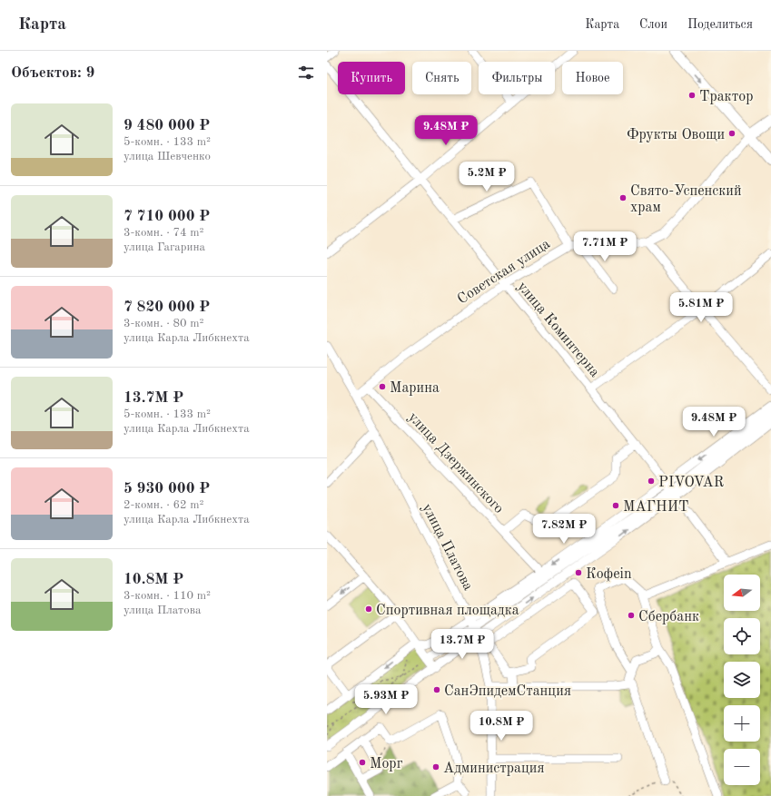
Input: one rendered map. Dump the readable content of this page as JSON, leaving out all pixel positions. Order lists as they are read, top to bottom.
{
  "streets": {
    "main road": ["Советская улица"],
    "street": ["улица Коминтерна", "улица Дзержинского", "улица Платова"]
  },
  "crossings": [
    ["Советская улица", "улица Коминтерна"],
    ["Советская улица", "улица Дзержинского"],
    ["Советская улица", "улица Платова"]
  ],
  "places": [
    "Трактор",
    "Фрукты Овощи",
    "Свято-Успенский храм",
    "Марина",
    "PIVOVAR",
    "МАГНИТ",
    "Кофеin",
    "Спортивная площадка",
    "Сбербанк",
    "СанЭпидемСтанция",
    "Морг",
    "Администрация"
  ],
  "north": "left",
  "page": {
    "header": "Карта",
    "nav": ["Карта", "Слои", "Поделиться"],
    "heading": "Объектов: 9",
    "chip": [
      "Купить",
      "Снять",
      "Фильтры",
      "Новое"
    ],
    "list": [
      {
        "name": "9 480 000 ₽",
        "note": "5-комн. · 133 m² · улица Шевченко"
      },
      {
        "name": "7 710 000 ₽",
        "note": "3-комн. · 74 m² · улица Гагарина"
      },
      {
        "name": "7 820 000 ₽",
        "note": "3-комн. · 80 m² · улица Карла Либкнехта"
      },
      {
        "name": "13.7M ₽",
        "note": "5-комн. · 133 m² · улица Карла Либкнехта"
      },
      {
        "name": "5 930 000 ₽",
        "note": "2-комн. · 62 m² · улица Карла Либкнехта"
      },
      {
        "name": "10.8M ₽",
        "note": "3-комн. · 110 m² · улица Платова"
      }
    ],
    "price": [
      "9.48M ₽",
      "5.2M ₽",
      "7.71M ₽",
      "5.81M ₽",
      "9.48M ₽",
      "7.82M ₽",
      "13.7M ₽",
      "5.93M ₽",
      "10.8M ₽"
    ],
    "map_buttons": ["+", "−"]
  }
}
